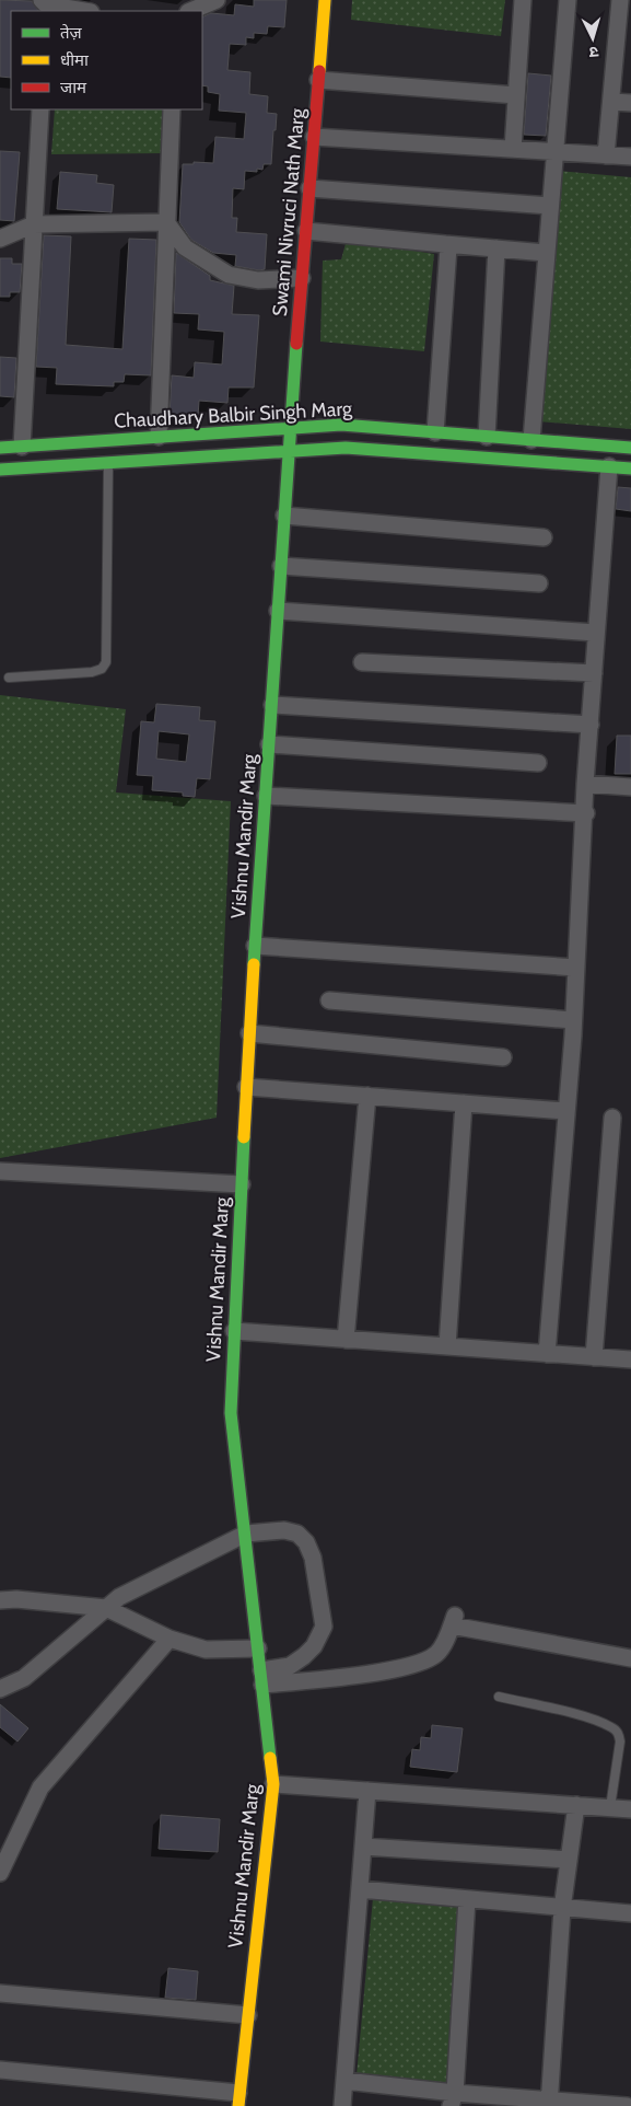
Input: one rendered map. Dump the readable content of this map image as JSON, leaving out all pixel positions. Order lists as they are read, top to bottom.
{
  "streets": {
    "street": ["Swami Nivruci Nath Marg", "Chaudhary Balbir Singh Marg", "Vishnu Mandir Marg"]
  },
  "crossings": [
    ["Swami Nivruci Nath Marg", "Chaudhary Balbir Singh Marg"],
    ["Swami Nivruci Nath Marg", "Vishnu Mandir Marg"],
    ["Chaudhary Balbir Singh Marg", "Vishnu Mandir Marg"]
  ],
  "legend": ["तेज़", "धीमा", "जाम"],
  "north": "bottom"
}
